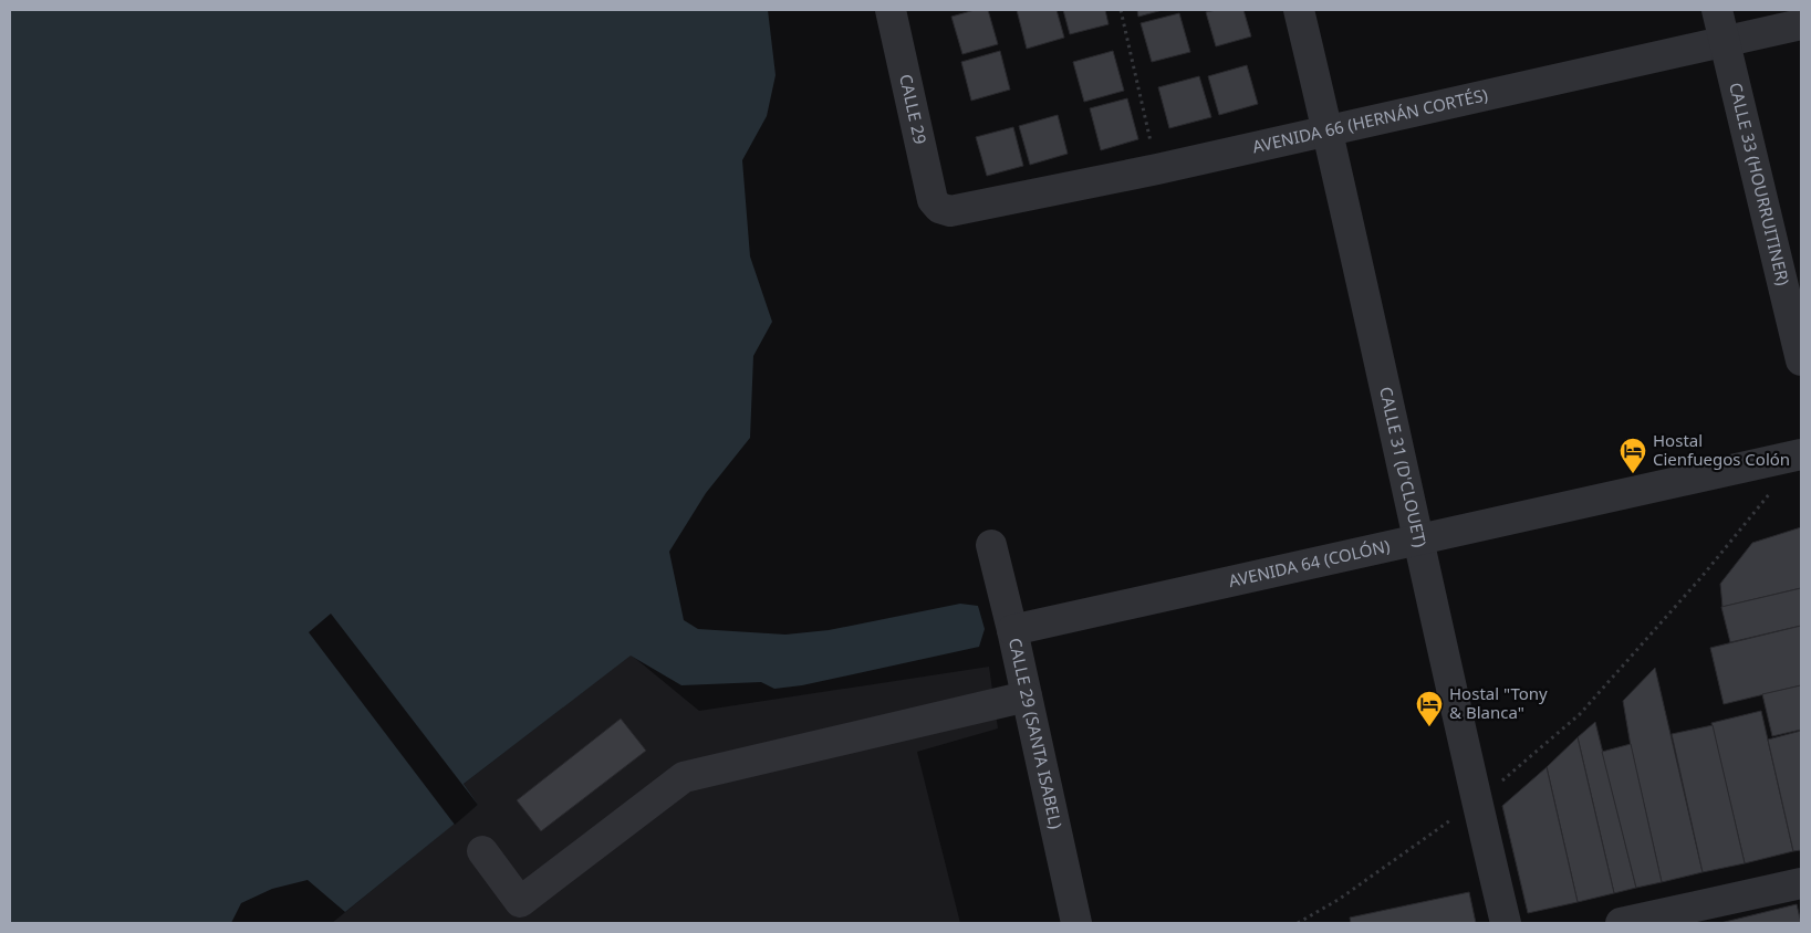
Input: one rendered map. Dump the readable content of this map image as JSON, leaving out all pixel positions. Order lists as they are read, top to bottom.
{
  "streets": {
    "street": [
      "CALLE 29",
      "AVENIDA 66 (HERNÁN CORTÉS)",
      "CALLE 33 (HOURRUITINER)",
      "CALLE 31 (D'CLOUET)",
      "AVENIDA 64 (COLÓN)",
      "CALLE 29 (SANTA ISABEL)"
    ]
  },
  "crossings": [
    ["CALLE 29", "AVENIDA 66 (HERNÁN CORTÉS)"],
    ["AVENIDA 66 (HERNÁN CORTÉS)", "CALLE 33 (HOURRUITINER)"],
    ["AVENIDA 66 (HERNÁN CORTÉS)", "CALLE 31 (D'CLOUET)"],
    ["CALLE 31 (D'CLOUET)", "AVENIDA 64 (COLÓN)"],
    ["AVENIDA 64 (COLÓN)", "CALLE 29 (SANTA ISABEL)"]
  ],
  "places": {
    "hotel": ["Hostal Cienfuegos Colón", "Hostal \"Tony & Blanca\""]
  }
}
